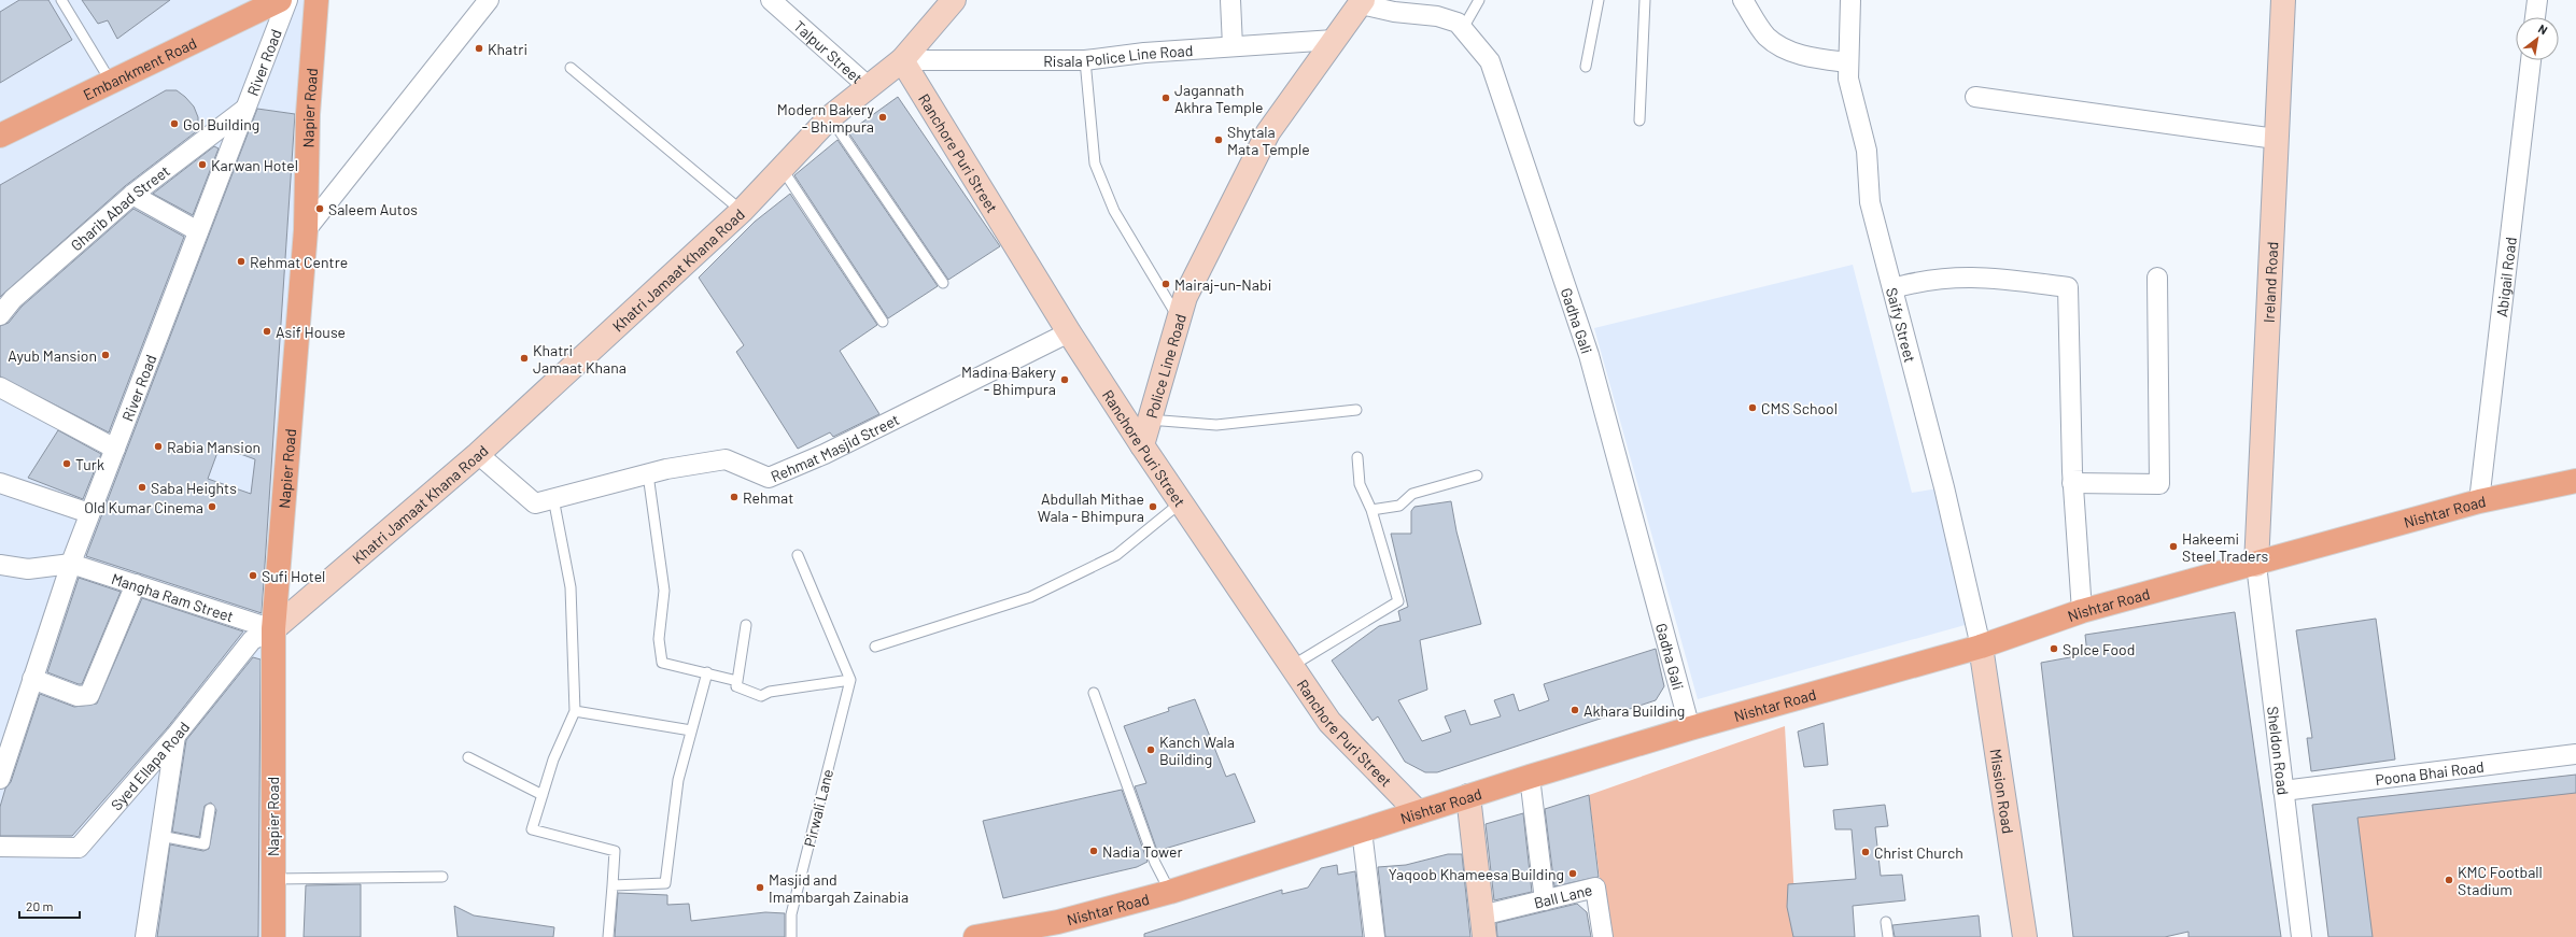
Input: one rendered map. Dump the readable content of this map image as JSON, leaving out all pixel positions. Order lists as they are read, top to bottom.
{
  "streets": {
    "main road": ["Embankment Road", "Napier Road", "Nishtar Road"],
    "street": [
      "Talpur Street",
      "Risala Police Line Road",
      "River Road",
      "Ranchore Puri Street",
      "Gharib Abad Street",
      "Khatri Jamaat Khana Road",
      "Abigail Road",
      "Ireland Road",
      "Gadha Gali",
      "Saify Street",
      "Police Line Road",
      "Rehmat Masjid Street",
      "Mangha Ram Street",
      "Sheldon Road",
      "Syed Ellapa Road",
      "Poona Bhai Road",
      "Mission Road",
      "Ball Lane"
    ],
    "lane": ["Pirwali Lane"]
  },
  "crossings": [
    ["Talpur Street", "Khatri Jamaat Khana Road"],
    ["Risala Police Line Road", "Ranchore Puri Street"],
    ["Risala Police Line Road", "Khatri Jamaat Khana Road"],
    ["Risala Police Line Road", "Police Line Road"],
    ["River Road", "Gharib Abad Street"],
    ["River Road", "Mangha Ram Street"],
    ["Napier Road", "Khatri Jamaat Khana Road"],
    ["Napier Road", "Mangha Ram Street"],
    ["Napier Road", "Syed Ellapa Road"],
    ["Ranchore Puri Street", "Khatri Jamaat Khana Road"],
    ["Ranchore Puri Street", "Police Line Road"],
    ["Ranchore Puri Street", "Rehmat Masjid Street"],
    ["Ranchore Puri Street", "Nishtar Road"],
    ["Khatri Jamaat Khana Road", "Rehmat Masjid Street"],
    ["Khatri Jamaat Khana Road", "Mangha Ram Street"],
    ["Khatri Jamaat Khana Road", "Syed Ellapa Road"],
    ["Abigail Road", "Nishtar Road"],
    ["Ireland Road", "Nishtar Road"],
    ["Ireland Road", "Sheldon Road"],
    ["Gadha Gali", "Police Line Road"],
    ["Gadha Gali", "Nishtar Road"],
    ["Saify Street", "Nishtar Road"],
    ["Saify Street", "Mission Road"],
    ["Nishtar Road", "Sheldon Road"],
    ["Nishtar Road", "Mission Road"],
    ["Mangha Ram Street", "Syed Ellapa Road"],
    ["Sheldon Road", "Poona Bhai Road"]
  ],
  "places": [
    "Khatri",
    "Jagannath Akhra Temple",
    "Modern Bakery - Bhimpura",
    "Gol Building",
    "Shytala Mata Temple",
    "Karwan Hotel",
    "Saleem Autos",
    "Rehmat Centre",
    "Mairaj-un-Nabi",
    "Asif House",
    "Ayub Mansion",
    "Khatri Jamaat Khana",
    "Madina Bakery - Bhimpura",
    "CMS School",
    "Rabia Mansion",
    "Turk",
    "Saba Heights",
    "Rehmat",
    "Old Kumar Cinema",
    "Abdullah Mithae Wala - Bhimpura",
    "Hakeemi Steel Traders",
    "Sufi Hotel",
    "SpIce Food",
    "Akhara Building",
    "Kanch Wala Building",
    "Nadia Tower",
    "Christ Church",
    "Yaqoob Khameesa Building",
    "KMC Football Stadium",
    "Masjid and Imambargah Zainabia"
  ],
  "scale_bar": "20 m",
  "north": "top right"
}
